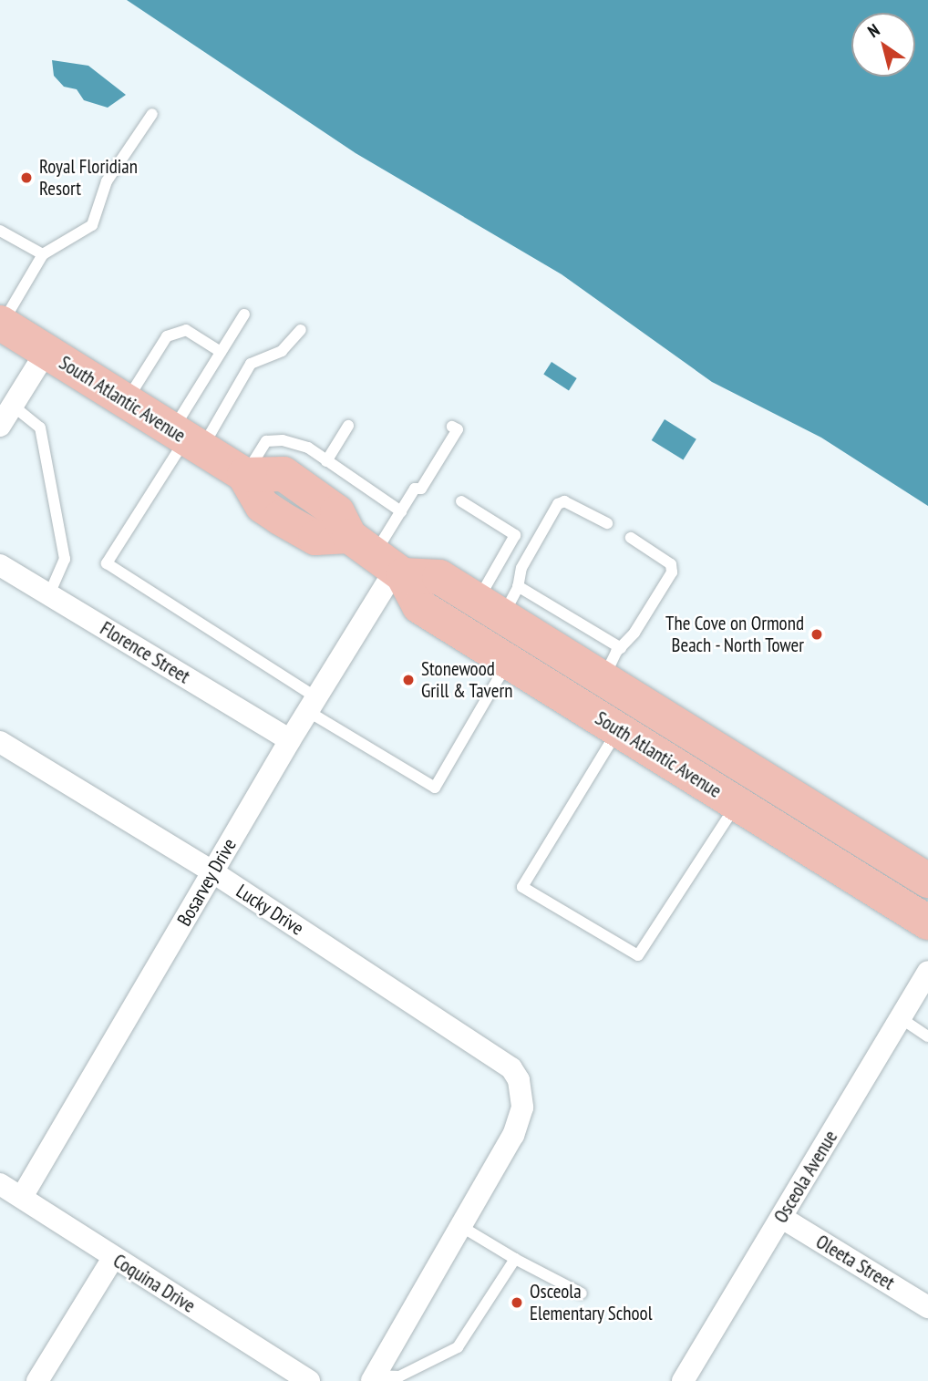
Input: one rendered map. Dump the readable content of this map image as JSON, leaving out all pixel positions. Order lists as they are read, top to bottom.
{
  "streets": {
    "main road": ["South Atlantic Avenue"],
    "street": [
      "Florence Street",
      "Bosarvey Drive",
      "Lucky Drive",
      "Osceola Avenue",
      "Oleeta Street",
      "Coquina Drive"
    ]
  },
  "crossings": [
    ["South Atlantic Avenue", "Bosarvey Drive"],
    ["Florence Street", "Bosarvey Drive"],
    ["Bosarvey Drive", "Lucky Drive"],
    ["Bosarvey Drive", "Coquina Drive"],
    ["Osceola Avenue", "Oleeta Street"]
  ],
  "places": [
    "Royal Floridian Resort",
    "The Cove on Ormond Beach - North Tower",
    "Stonewood Grill & Tavern",
    "Osceola Elementary School"
  ],
  "north": "top left"
}
